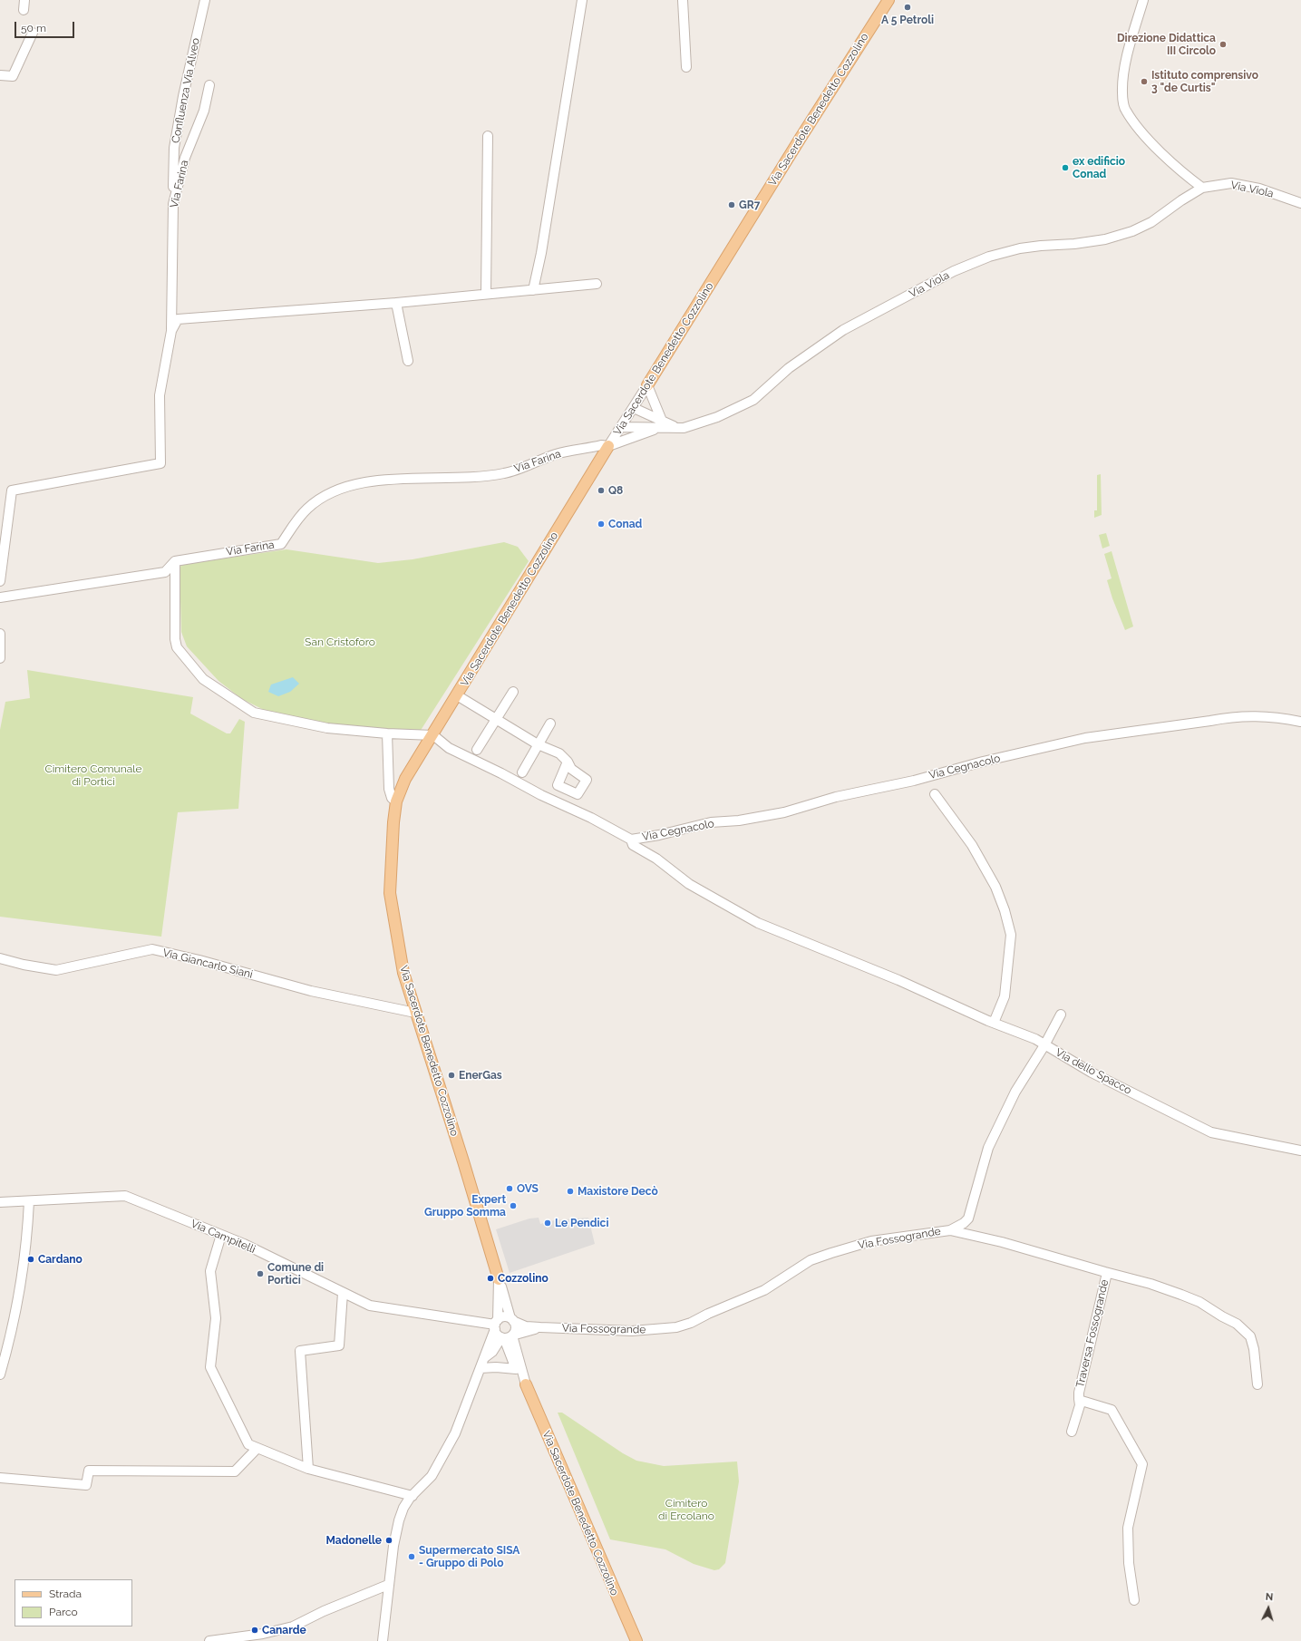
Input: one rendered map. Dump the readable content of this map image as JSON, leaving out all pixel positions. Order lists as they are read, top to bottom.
{
  "streets": {
    "main road": ["Via Sacerdote Benedetto Cozzolino"],
    "street": [
      "Confluenza Via Alveo",
      "Via Farina",
      "Via Viola",
      "Via Cegnacolo",
      "Via Giancarlo Siani",
      "Via dello Spacco",
      "Via Campitelli",
      "Via Fossogrande",
      "Traversa Fossogrande"
    ]
  },
  "crossings": [
    ["Confluenza Via Alveo", "Via Farina"],
    ["Via Sacerdote Benedetto Cozzolino", "Via Farina"],
    ["Via Sacerdote Benedetto Cozzolino", "Via Viola"],
    ["Via Sacerdote Benedetto Cozzolino", "Via Cegnacolo"],
    ["Via Sacerdote Benedetto Cozzolino", "Via Giancarlo Siani"],
    ["Via Sacerdote Benedetto Cozzolino", "Via Campitelli"],
    ["Via Cegnacolo", "Via dello Spacco"],
    ["Via dello Spacco", "Via Fossogrande"],
    ["Via Fossogrande", "Traversa Fossogrande"]
  ],
  "parks": ["San Cristoforo", "Cimitero Comunale di Portici", "Cimitero di Ercolano"],
  "places": [
    "A 5 Petroli",
    "Direzione Didattica III Circolo",
    "Istituto comprensivo 3 \"de Curtis\"",
    "ex edificio Conad",
    "GR7",
    "Q8",
    "Conad",
    "EnerGas",
    "OVS",
    "Maxistore Decò",
    "Expert Gruppo Somma",
    "Le Pendici",
    "Cardano",
    "Comune di Portici",
    "Cozzolino",
    "Madonelle",
    "Supermercato SISA - Gruppo di Polo",
    "Canarde"
  ],
  "legend": ["Strada", "Parco"],
  "scale_bar": "50 m",
  "north": "top"
}
